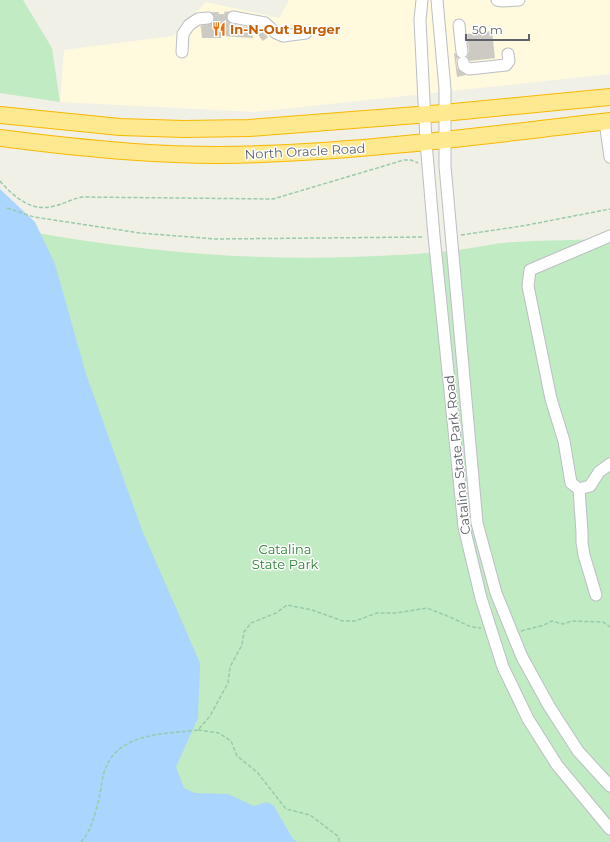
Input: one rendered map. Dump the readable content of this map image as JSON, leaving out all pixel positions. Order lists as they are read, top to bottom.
{
  "streets": {
    "highway": ["North Oracle Road"],
    "street": ["Catalina State Park Road"]
  },
  "crossings": [
    ["North Oracle Road", "Catalina State Park Road"]
  ],
  "parks": ["Catalina State Park"],
  "places": {
    "restaurant": ["In-N-Out Burger"]
  },
  "scale_bar": "50 m"
}
